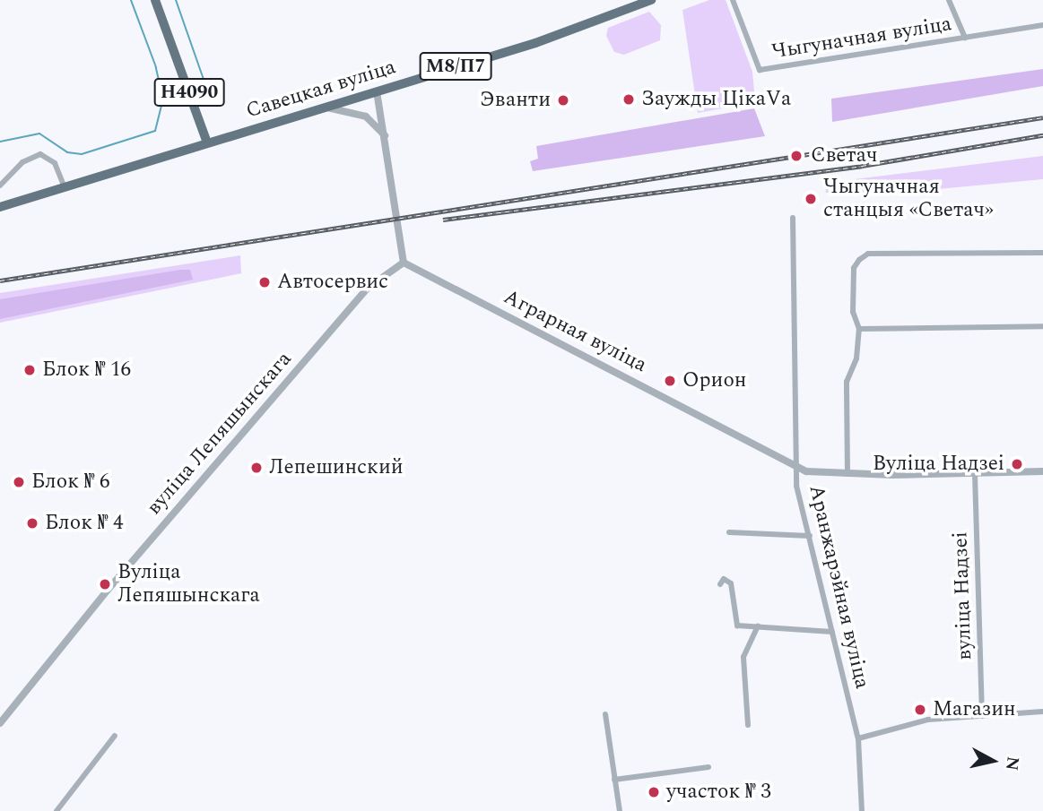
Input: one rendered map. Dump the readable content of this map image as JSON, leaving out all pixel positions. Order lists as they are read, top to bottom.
{
  "streets": {
    "main road": ["М8/П7", "Савецкая вуліца", "Н4090"],
    "street": [
      "Чыгуначная вуліца",
      "Аграрная вуліца",
      "вуліца Лепяшынскага",
      "Аранжарэйная вуліца",
      "вуліца Надзеі"
    ]
  },
  "crossings": [
    ["Савецкая вуліца", "Н4090"],
    ["Аграрная вуліца", "вуліца Лепяшынскага"],
    ["Аграрная вуліца", "Аранжарэйная вуліца"],
    ["Аграрная вуліца", "вуліца Надзеі"]
  ],
  "places": [
    "Заужды ЦікаVа",
    "Эванти",
    "Светач",
    "Чыгуначная станцыя «Светач»",
    "Автосервис",
    "Блок № 16",
    "Орион",
    "Вуліца Надзеі",
    "Лепешинский",
    "Блок № 6",
    "Блок № 4",
    "Вуліца Лепяшынскага",
    "Магазин",
    "участок № 3"
  ],
  "north": "right"
}
